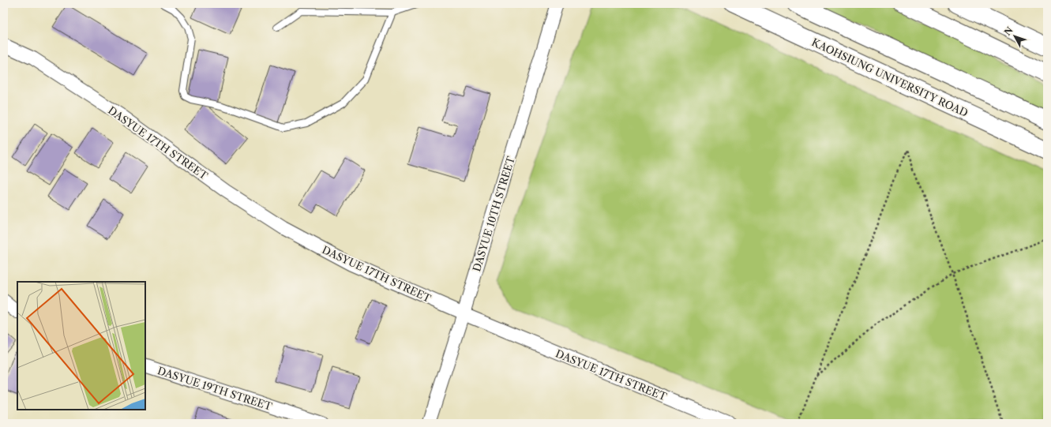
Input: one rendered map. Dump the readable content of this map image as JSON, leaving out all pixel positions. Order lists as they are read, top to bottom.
{
  "streets": {
    "street": [
      "KAOHSIUNG UNIVERSITY ROAD",
      "DASYUE 17TH STREET",
      "DASYUE 10TH STREET",
      "DASYUE 19TH STREET"
    ]
  },
  "crossings": [
    ["DASYUE 17TH STREET", "DASYUE 10TH STREET"]
  ],
  "north": "top left"
}
